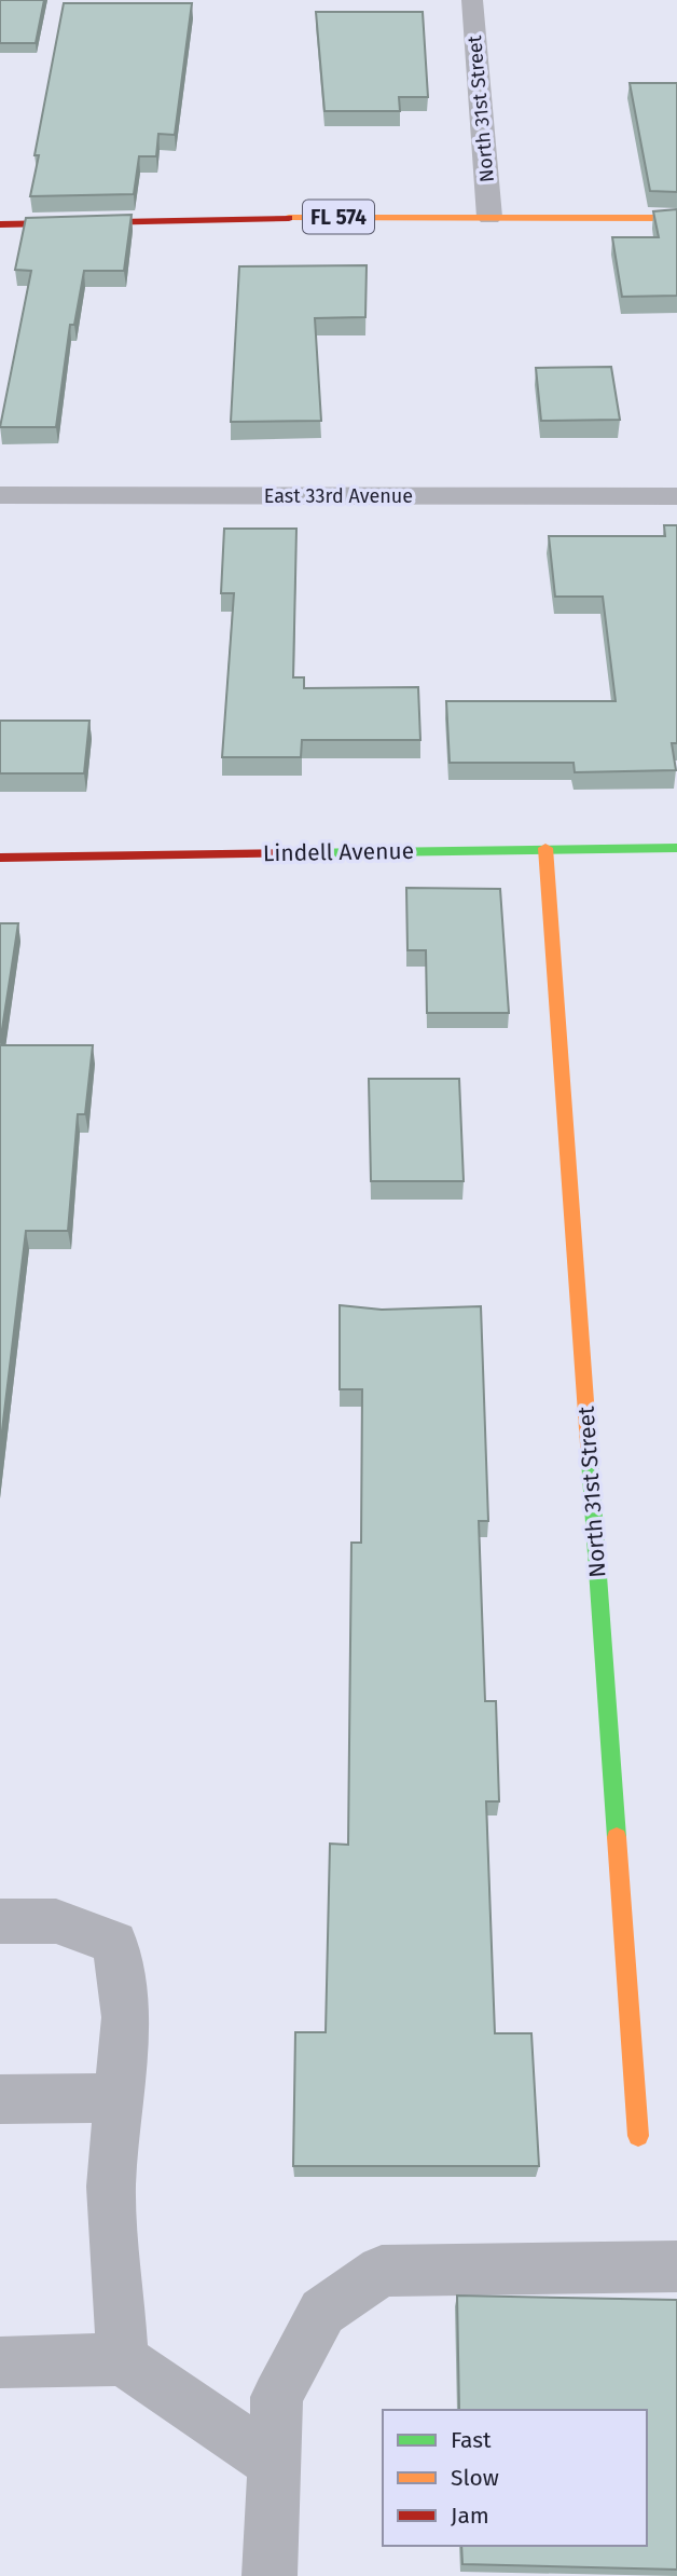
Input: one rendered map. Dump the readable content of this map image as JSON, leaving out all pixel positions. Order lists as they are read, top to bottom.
{
  "streets": {
    "street": [
      "North 31st Street",
      "FL 574",
      "East 33rd Avenue",
      "Lindell Avenue"
    ]
  },
  "crossings": [
    ["North 31st Street", "FL 574"],
    ["North 31st Street", "Lindell Avenue"]
  ],
  "legend": ["Fast", "Slow", "Jam"]
}
